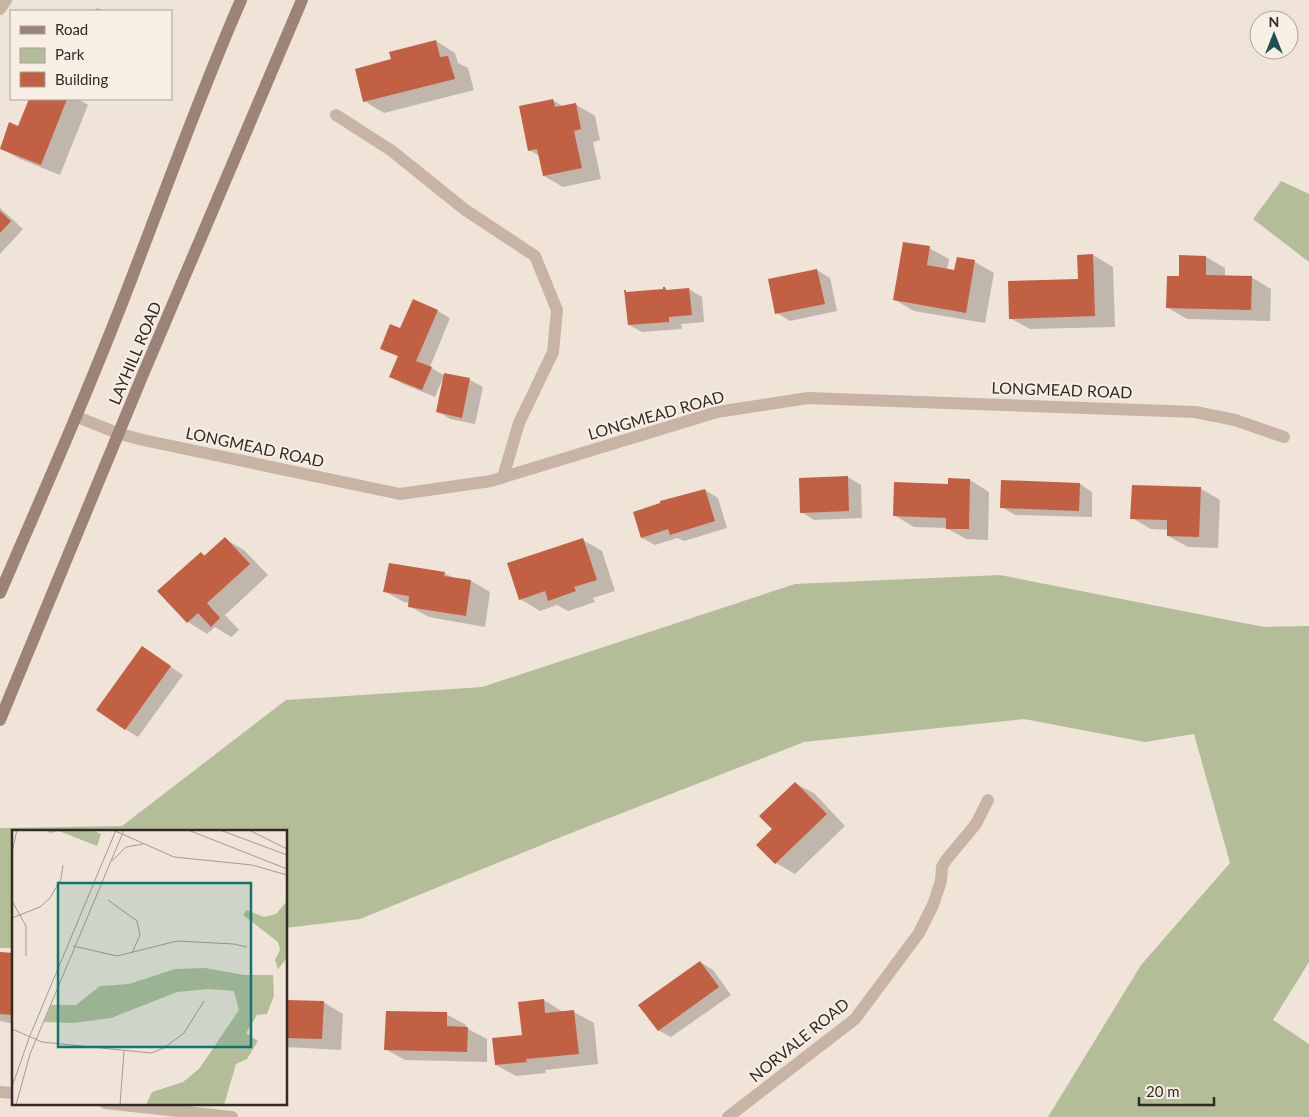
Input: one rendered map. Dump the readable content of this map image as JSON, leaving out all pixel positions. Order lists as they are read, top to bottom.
{
  "streets": {
    "main road": ["LAYHILL ROAD"],
    "street": ["LONGMEAD ROAD", "NORVALE ROAD"]
  },
  "crossings": [
    ["LAYHILL ROAD", "LONGMEAD ROAD"]
  ],
  "legend": ["Road", "Park", "Building"],
  "scale_bar": "20 m",
  "north": "top"
}
